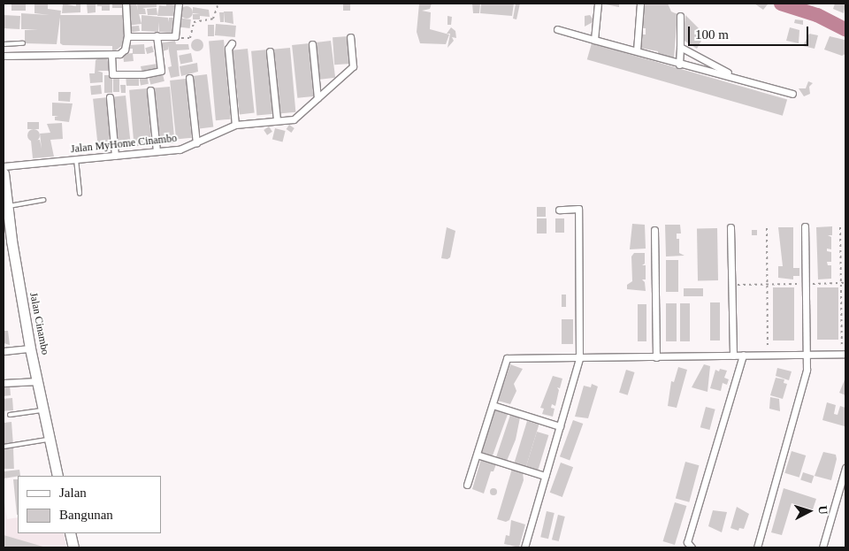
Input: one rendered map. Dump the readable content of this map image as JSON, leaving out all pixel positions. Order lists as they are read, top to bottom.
{
  "streets": {
    "main road": ["Jalan Cinambo"],
    "street": ["Jalan MyHome Cinambo"]
  },
  "legend": ["Jalan", "Bangunan"],
  "scale_bar": "100 m",
  "north": "right"
}
